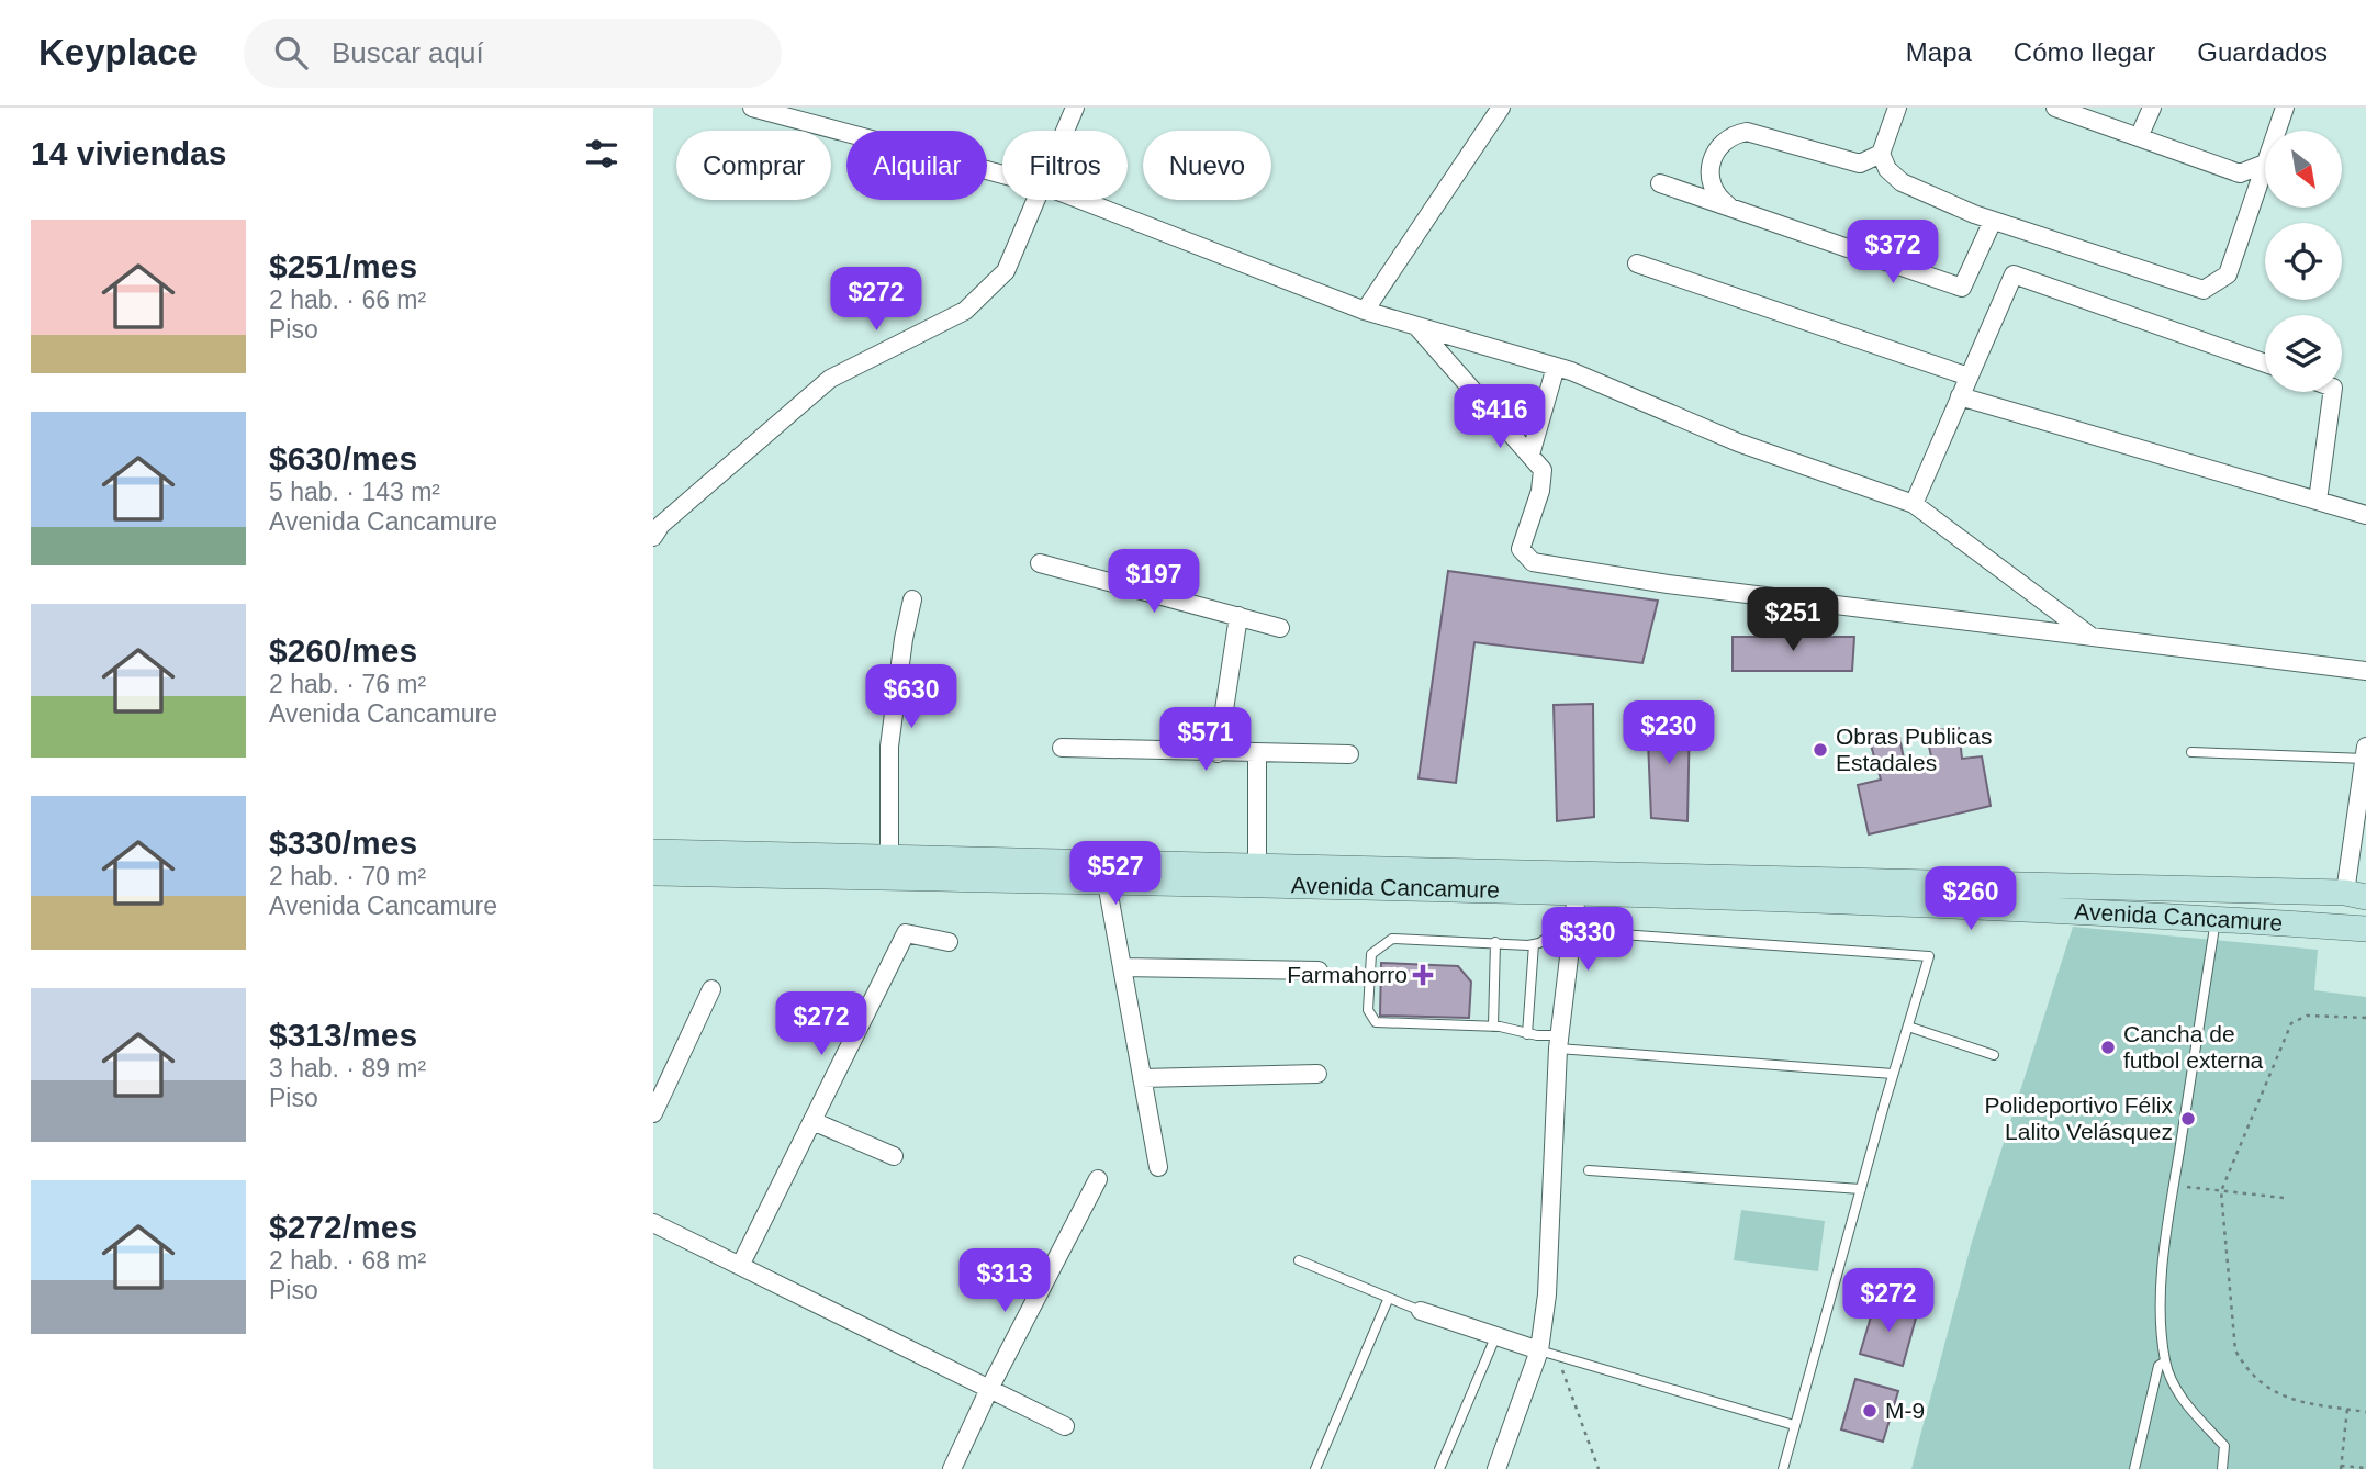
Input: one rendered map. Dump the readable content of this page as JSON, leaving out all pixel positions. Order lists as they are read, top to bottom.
{
  "streets": {
    "main road": ["Avenida Cancamure"]
  },
  "places": {
    "other": [
      "Obras Publicas Estadales",
      "Cancha de futbol externa",
      "Polideportivo Félix Lalito Velásquez",
      "M-9"
    ],
    "health": ["Farmahorro"]
  },
  "north": "bottom right",
  "page": {
    "header": "Keyplace",
    "search": "Buscar aquí",
    "nav": ["Mapa", "Cómo llegar", "Guardados"],
    "heading": "14 viviendas",
    "chip": [
      "Comprar",
      "Alquilar",
      "Filtros",
      "Nuevo"
    ],
    "list": [
      {
        "name": "$251/mes",
        "note": "2 hab. · 66 m² · Piso"
      },
      {
        "name": "$630/mes",
        "note": "5 hab. · 143 m² · Avenida Cancamure"
      },
      {
        "name": "$260/mes",
        "note": "2 hab. · 76 m² · Avenida Cancamure"
      },
      {
        "name": "$330/mes",
        "note": "2 hab. · 70 m² · Avenida Cancamure"
      },
      {
        "name": "$313/mes",
        "note": "3 hab. · 89 m² · Piso"
      },
      {
        "name": "$272/mes",
        "note": "2 hab. · 68 m² · Piso"
      }
    ],
    "price": [
      "$372",
      "$272",
      "$416",
      "$197",
      "$251",
      "$630",
      "$230",
      "$571",
      "$527",
      "$260",
      "$330",
      "$272",
      "$313",
      "$272"
    ]
  }
}
